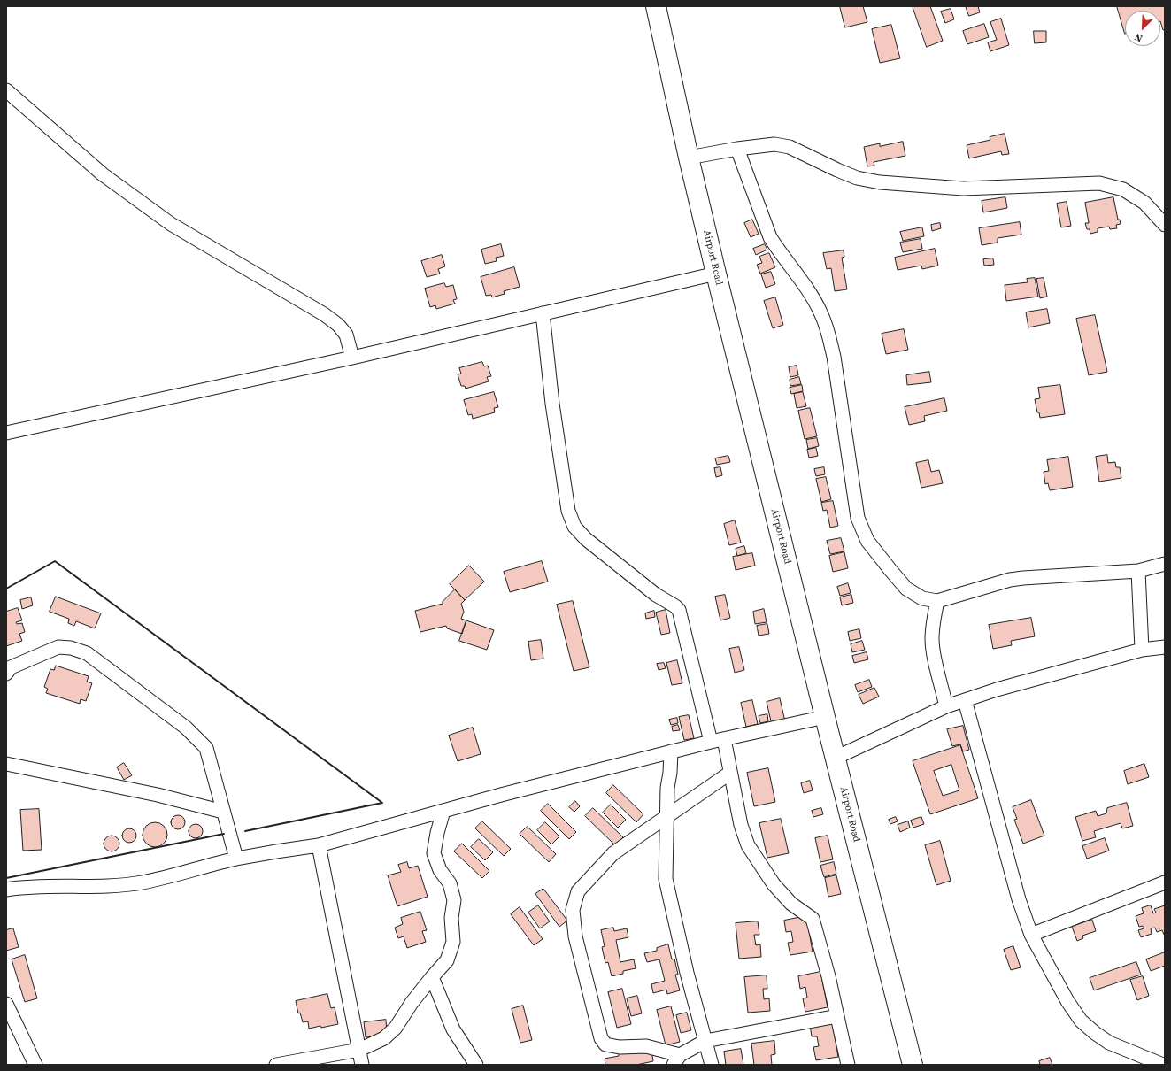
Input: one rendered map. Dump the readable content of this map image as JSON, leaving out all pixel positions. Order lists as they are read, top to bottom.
{
  "streets": {
    "highway": ["Airport Road"]
  },
  "north": "bottom left"
}
